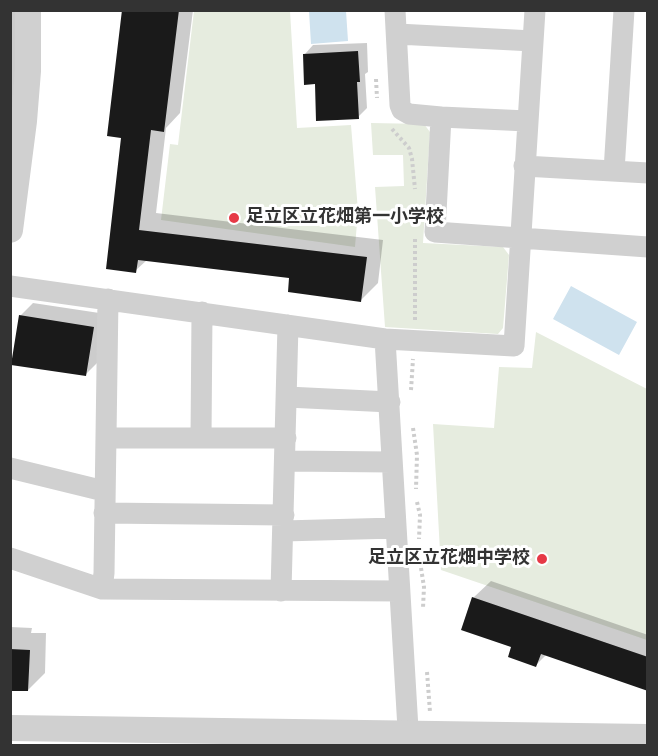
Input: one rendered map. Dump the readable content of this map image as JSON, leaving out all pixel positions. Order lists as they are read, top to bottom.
{
  "places": ["足立区立花畑第一小学校", "足立区立花畑中学校"]
}
